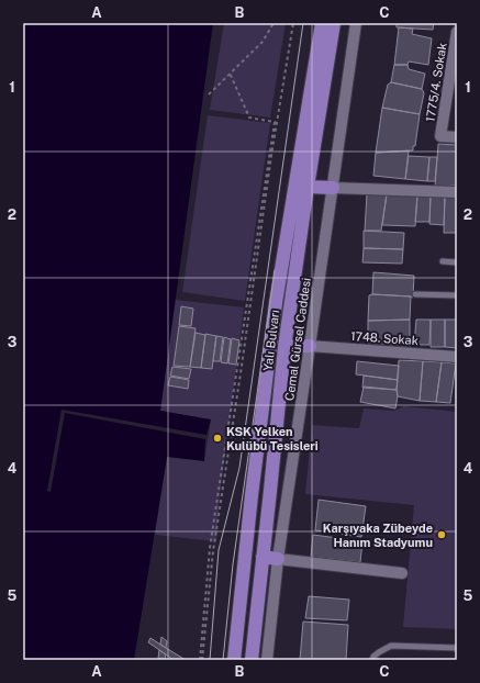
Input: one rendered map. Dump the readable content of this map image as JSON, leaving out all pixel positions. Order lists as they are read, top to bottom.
{
  "streets": {
    "main road": ["Yalı Bulvarı"],
    "street": ["1775/4. Sokak", "1748. Sokak", "Cemal Gürsel Caddesi"]
  },
  "crossings": [
    ["1748. Sokak", "Cemal Gürsel Caddesi"]
  ],
  "places": ["KSK Yelken Kulübü Tesisleri", "Karşıyaka Zübeyde Hanım Stadyumu"],
  "grid": {
    "columns": ["A", "B", "C"],
    "rows": [
      "1",
      "2",
      "3",
      "4",
      "5"
    ]
  }
}
